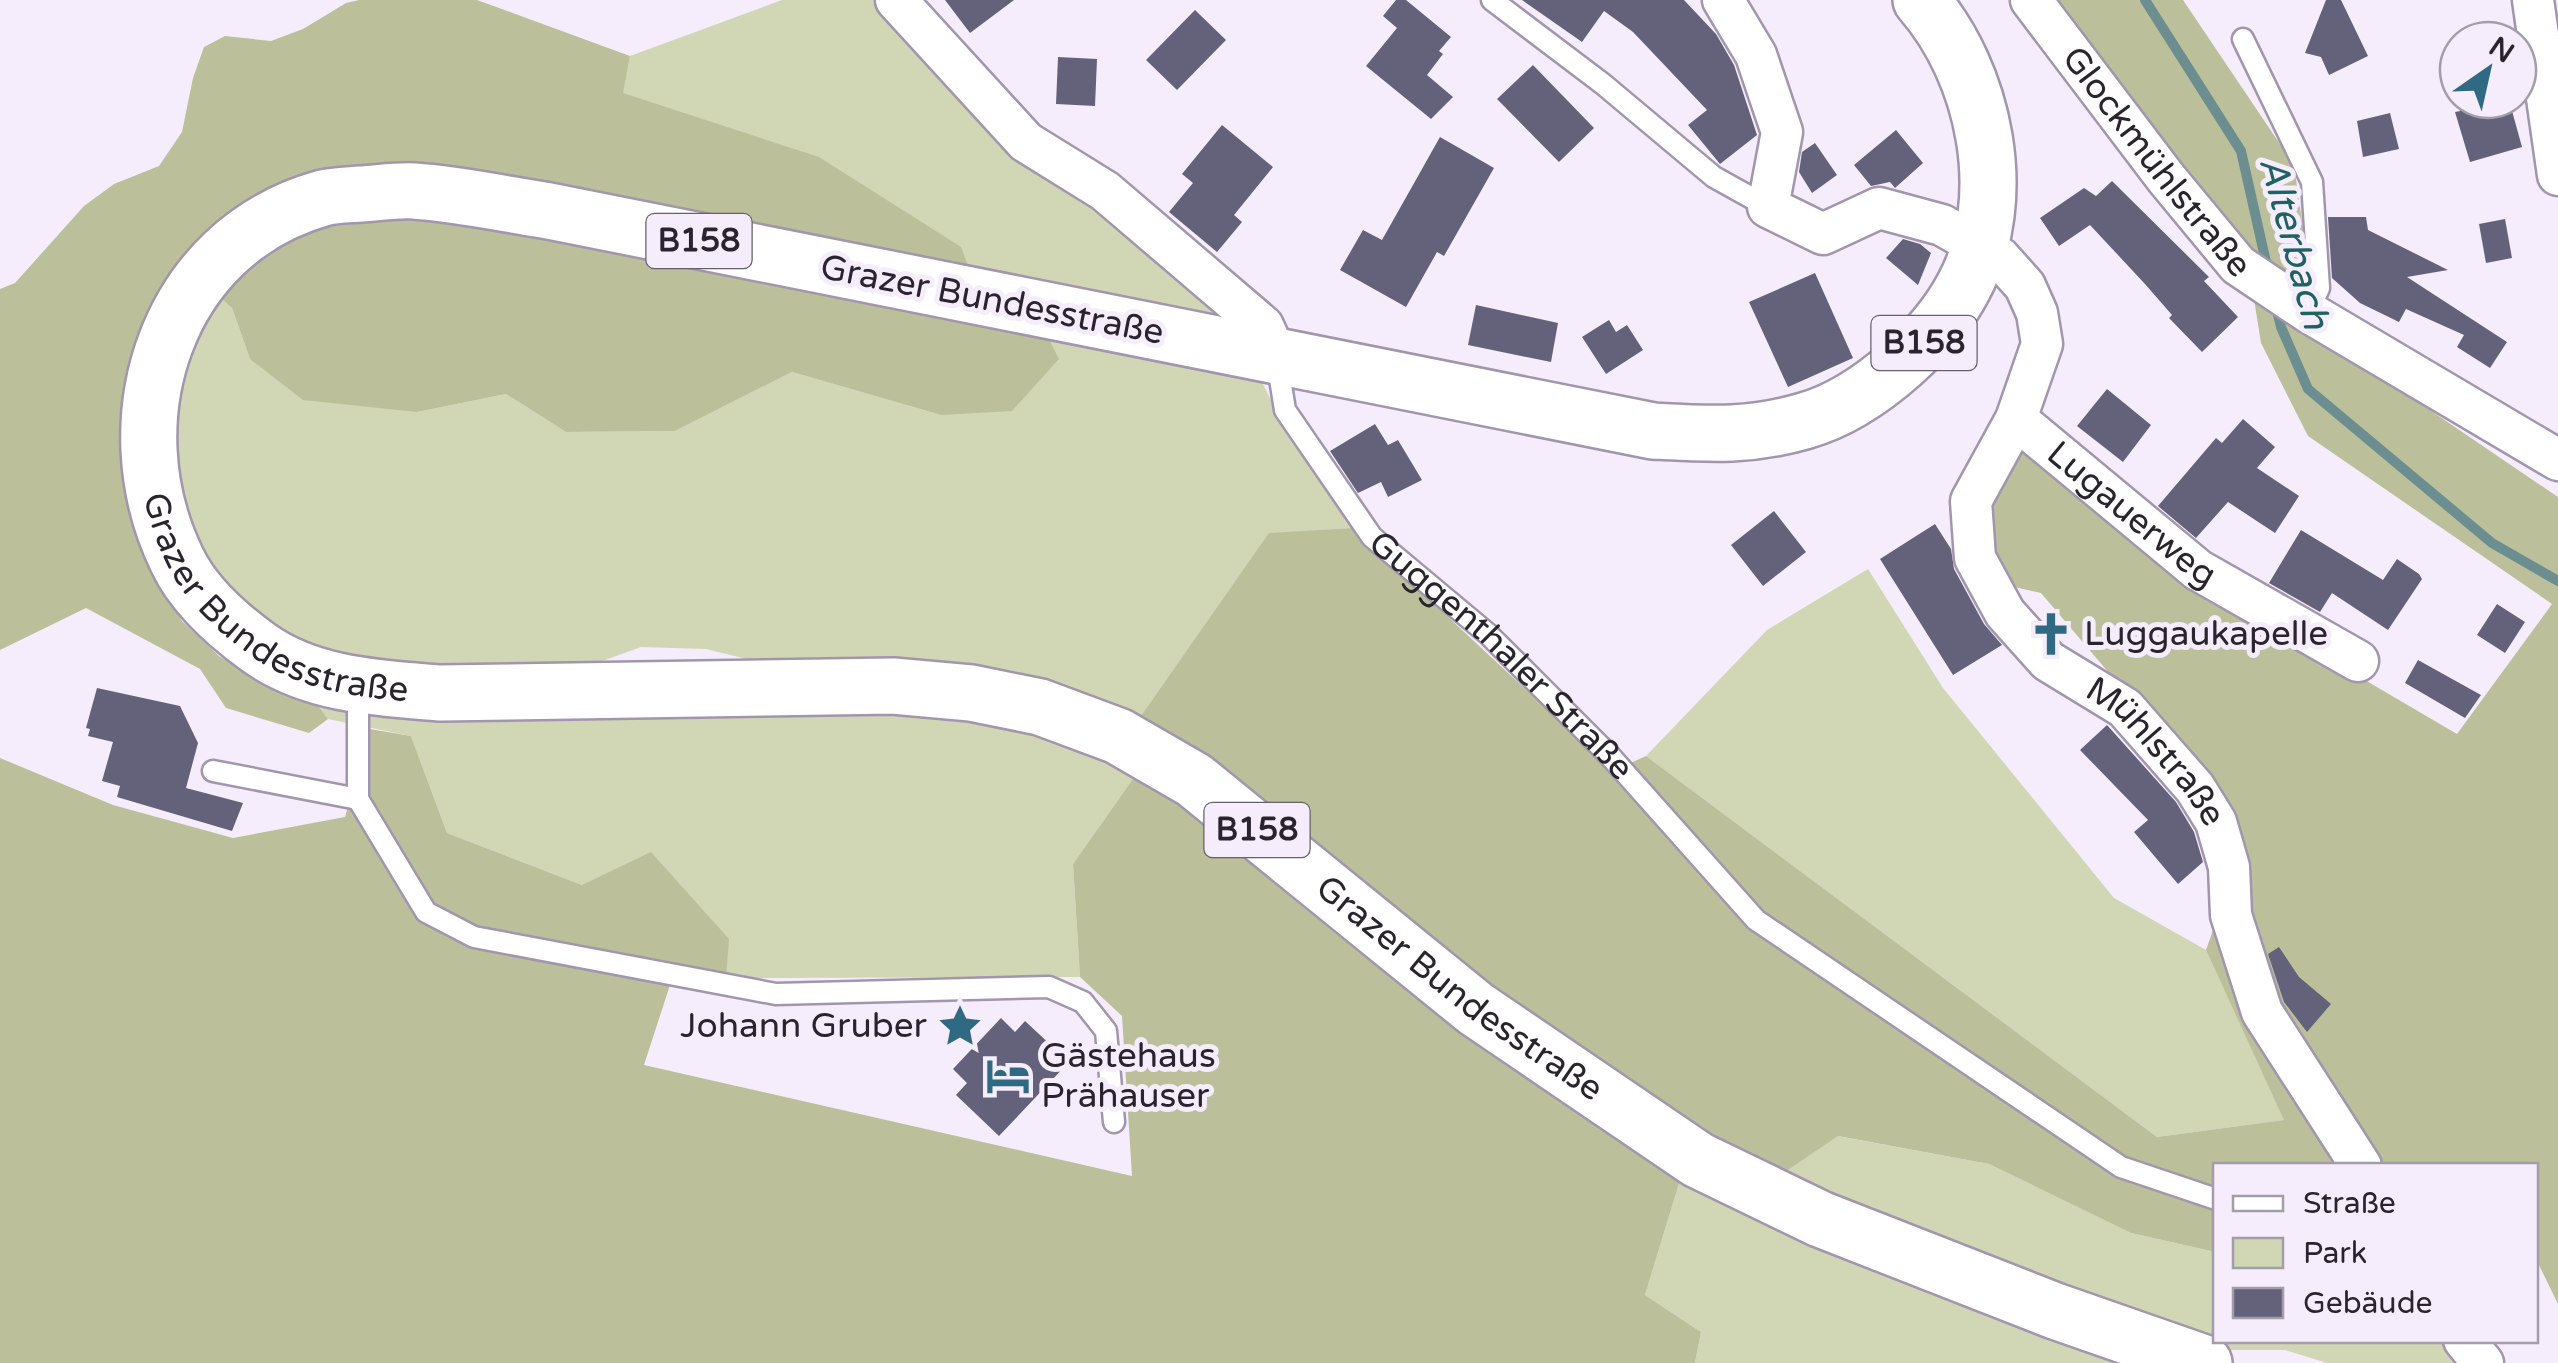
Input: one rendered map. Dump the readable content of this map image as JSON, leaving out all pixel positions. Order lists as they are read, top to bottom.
{
  "streets": {
    "main road": ["B158", "Grazer Bundesstraße"],
    "street": [
      "Glockmühlstraße",
      "Lugauerweg",
      "Guggenthaler Straße",
      "Mühlstraße"
    ]
  },
  "crossings": [
    ["Grazer Bundesstraße", "Guggenthaler Straße"],
    ["Grazer Bundesstraße", "Mühlstraße"],
    ["Lugauerweg", "Mühlstraße"]
  ],
  "water": ["Alterbach"],
  "places": {
    "church": ["Luggaukapelle"],
    "place": ["Johann Gruber"],
    "hotel": ["Gästehaus Prähauser"]
  },
  "legend": ["Straße", "Park", "Gebäude"],
  "north": "top right"
}
